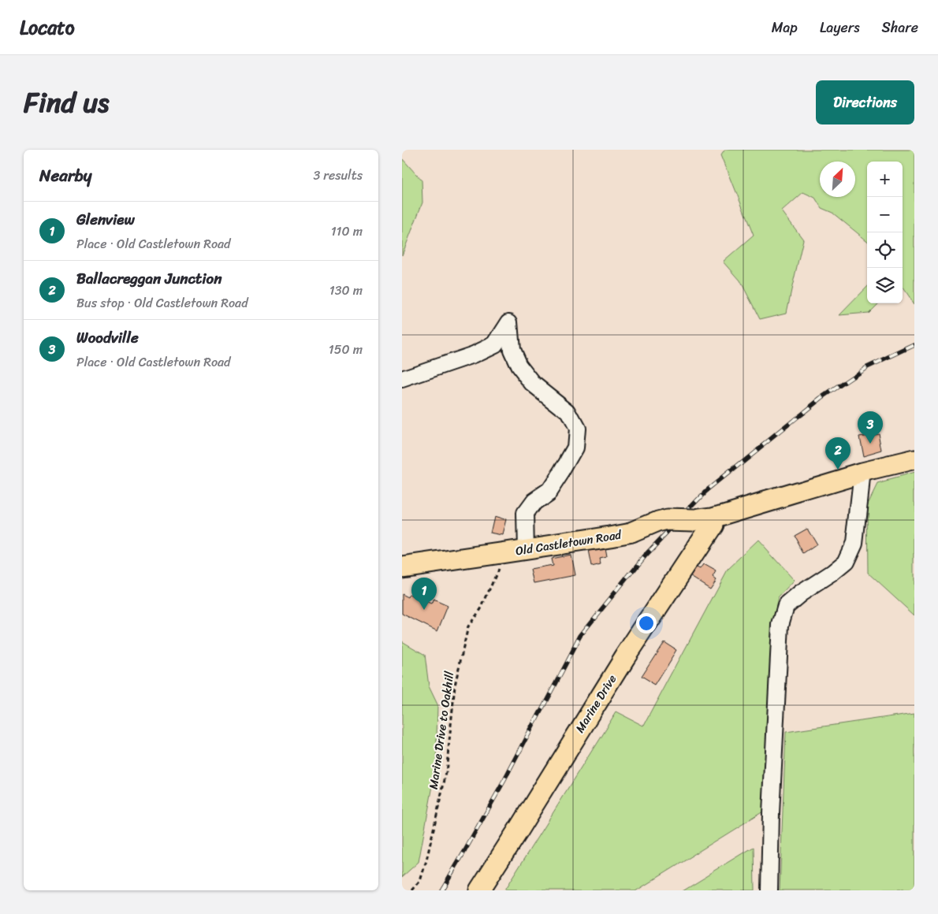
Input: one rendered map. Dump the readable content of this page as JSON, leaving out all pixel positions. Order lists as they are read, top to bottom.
{
  "streets": {
    "main road": ["Old Castletown Road", "Marine Drive"],
    "path": ["Marine Drive to Oakhill"]
  },
  "crossings": [
    ["Old Castletown Road", "Marine Drive"],
    ["Old Castletown Road", "Marine Drive to Oakhill"]
  ],
  "north": "top right",
  "page": {
    "header": "Locato",
    "nav": ["Map", "Layers", "Share"],
    "title": "Find us",
    "buttons": "Directions",
    "heading": ["Nearby", "3 results"],
    "map_buttons": ["+", "−"],
    "list": [
      {
        "mark": "1",
        "name": "Glenview",
        "note": "Place · Old Castletown Road",
        "value": "110 m"
      },
      {
        "mark": "2",
        "name": "Ballacreggan Junction",
        "note": "Bus stop · Old Castletown Road",
        "value": "130 m"
      },
      {
        "mark": "3",
        "name": "Woodville",
        "note": "Place · Old Castletown Road",
        "value": "150 m"
      }
    ],
    "pins": ["3", "2", "1"]
  }
}
